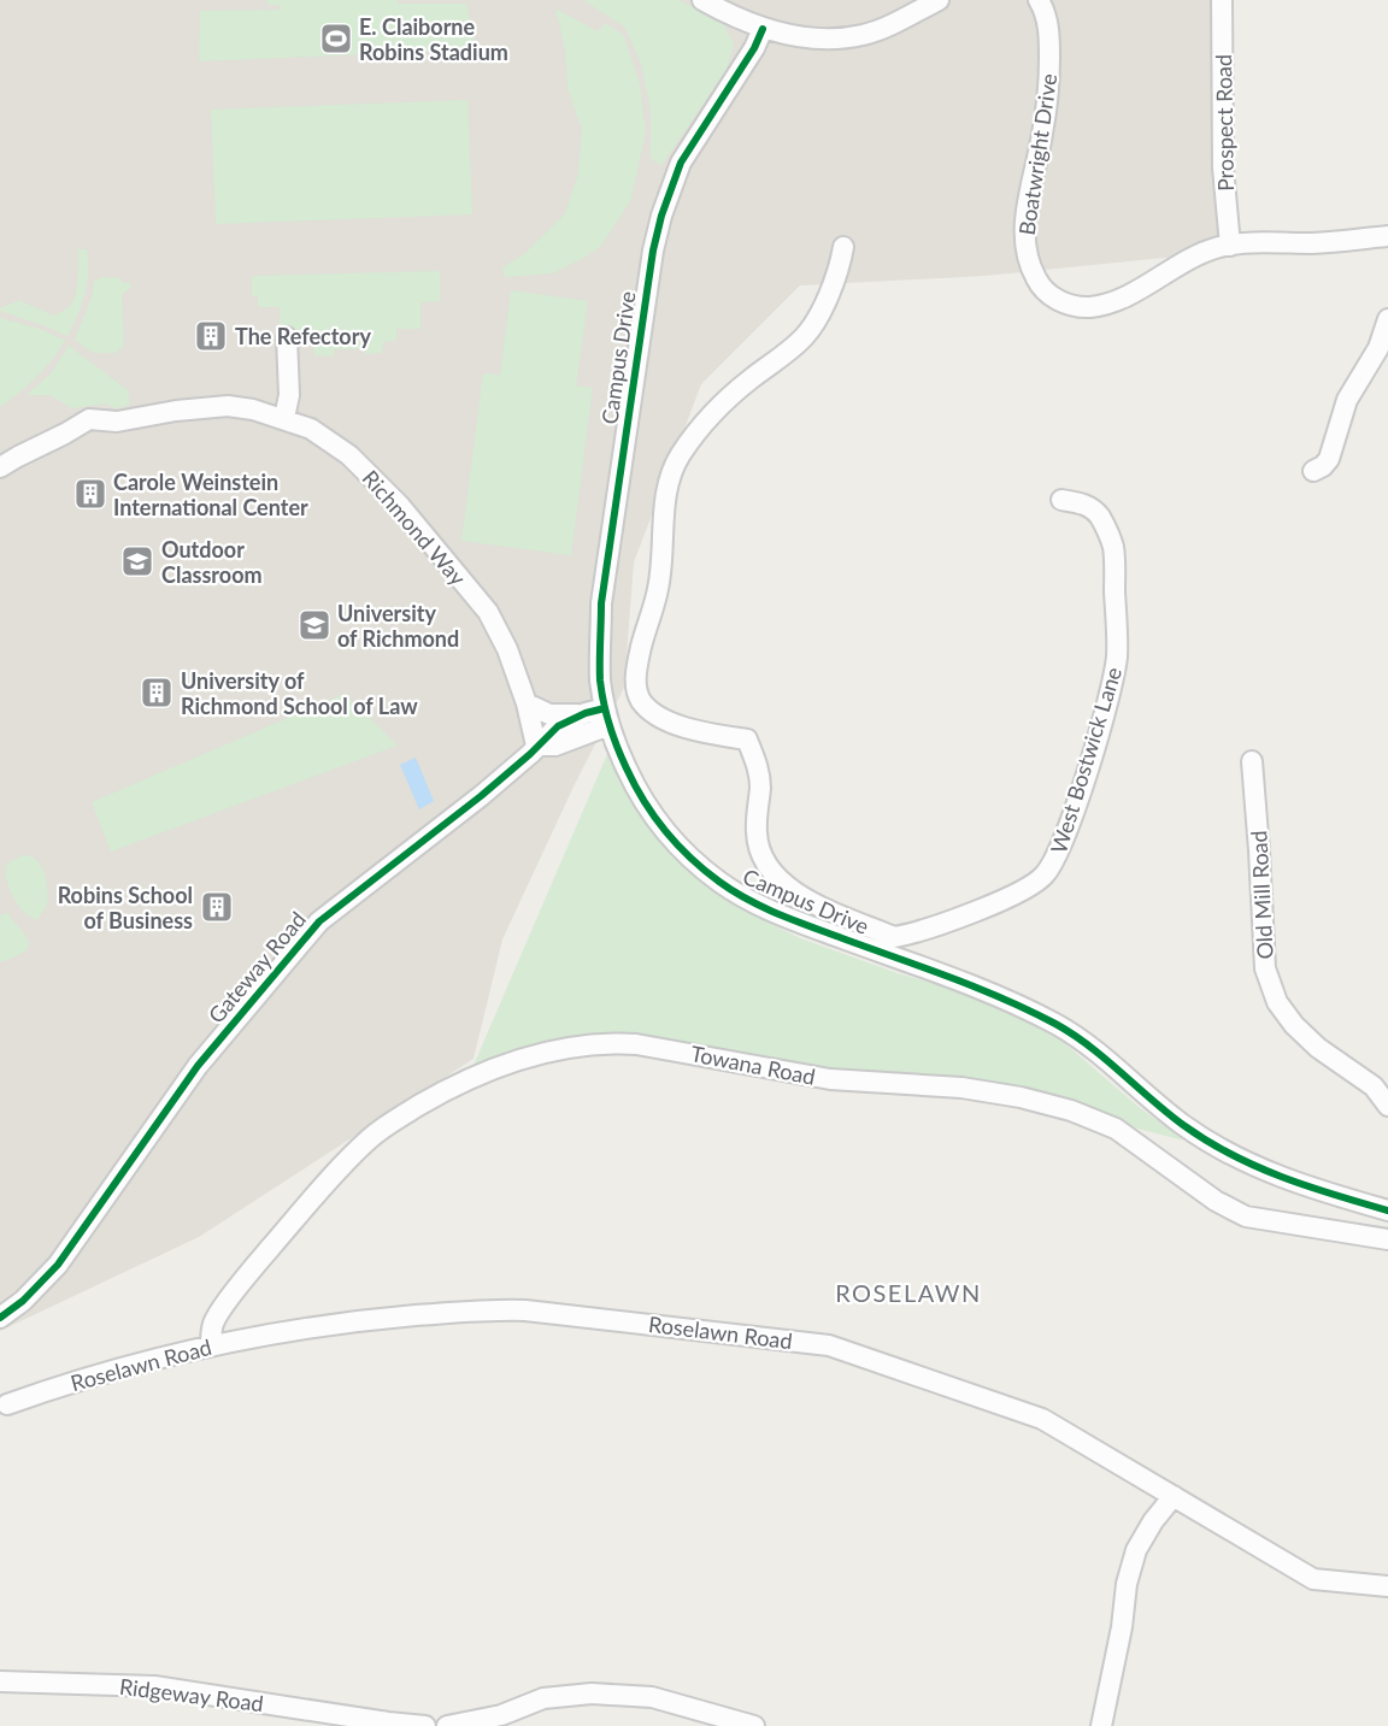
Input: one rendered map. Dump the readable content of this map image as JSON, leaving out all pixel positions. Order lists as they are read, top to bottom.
{
  "streets": {
    "street": [
      "Prospect Road",
      "Boatwright Drive",
      "Campus Drive",
      "Richmond Way",
      "West Bostwick Lane",
      "Old Mill Road",
      "Gateway Road",
      "Towana Road",
      "Roselawn Road",
      "Ridgeway Road"
    ]
  },
  "crossings": [
    ["Prospect Road", "Boatwright Drive"],
    ["Campus Drive", "West Bostwick Lane"],
    ["Campus Drive", "Gateway Road"],
    ["Richmond Way", "Gateway Road"],
    ["Towana Road", "Roselawn Road"]
  ],
  "districts": ["ROSELAWN"],
  "places": {
    "sports": ["E. Claiborne Robins Stadium"],
    "building": [
      "The Refectory",
      "Carole Weinstein International Center",
      "University of Richmond School of Law",
      "Robins School of Business"
    ],
    "school or university": ["Outdoor Classroom", "University of Richmond"]
  }
}
